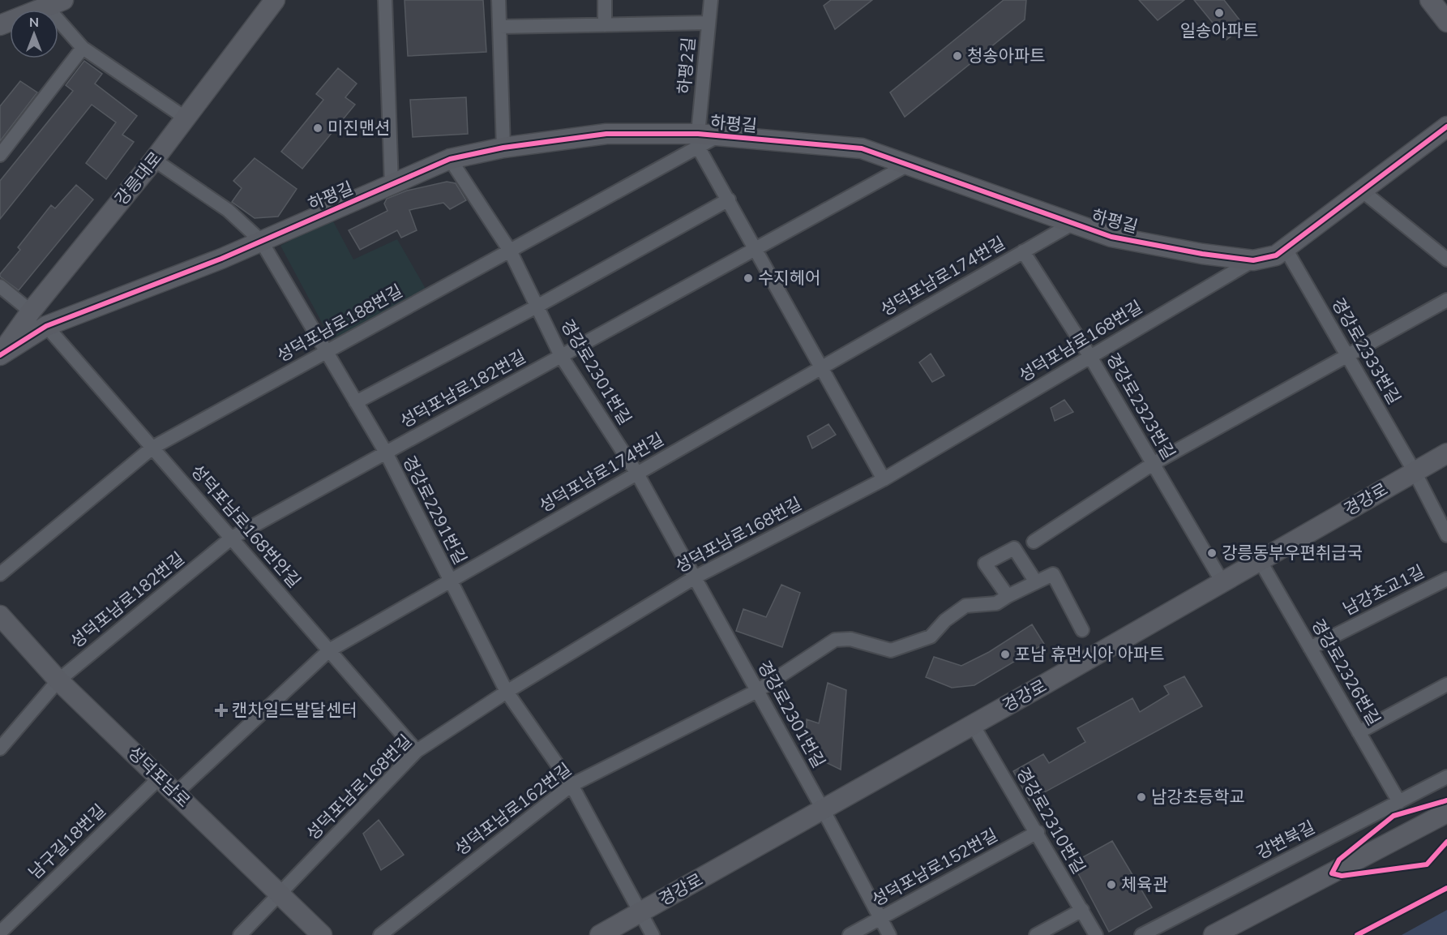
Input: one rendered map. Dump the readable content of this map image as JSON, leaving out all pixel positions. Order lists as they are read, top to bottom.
{
  "streets": {
    "street": [
      "하평2길",
      "하평길",
      "강릉대로",
      "성덕포남로174번길",
      "성덕포남로188번길",
      "성덕포남로168번길",
      "경강로2333번길",
      "경강로2301번길",
      "성덕포남로182번길",
      "경강로2323번길",
      "경강로",
      "경강로2291번길",
      "성덕포남로168번안길",
      "남강초교1길",
      "경강로2326번길",
      "성덕포남로",
      "성덕포남로162번길",
      "경강로2310번길",
      "강변북길",
      "남구길18번길",
      "성덕포남로152번길"
    ]
  },
  "crossings": [
    ["하평2길", "하평길"],
    ["하평2길", "성덕포남로188번길"],
    ["하평길", "강릉대로"],
    ["하평길", "성덕포남로174번길"],
    ["하평길", "성덕포남로188번길"],
    ["하평길", "성덕포남로168번길"],
    ["하평길", "경강로2333번길"],
    ["하평길", "경강로2301번길"],
    ["하평길", "성덕포남로182번길"],
    ["하평길", "경강로2291번길"],
    ["하평길", "성덕포남로168번안길"],
    ["강릉대로", "경강로2291번길"],
    ["성덕포남로174번길", "경강로2301번길"],
    ["성덕포남로174번길", "경강로2323번길"],
    ["성덕포남로174번길", "경강로2291번길"],
    ["성덕포남로174번길", "성덕포남로168번안길"],
    ["성덕포남로174번길", "성덕포남로"],
    ["성덕포남로188번길", "경강로2301번길"],
    ["성덕포남로188번길", "경강로2291번길"],
    ["성덕포남로188번길", "성덕포남로168번안길"],
    ["성덕포남로168번길", "경강로2301번길"],
    ["성덕포남로168번길", "경강로2323번길"],
    ["성덕포남로168번길", "경강로2291번길"],
    ["성덕포남로168번길", "성덕포남로168번안길"],
    ["성덕포남로168번길", "성덕포남로"],
    ["경강로2333번길", "경강로"],
    ["경강로2301번길", "성덕포남로182번길"],
    ["경강로2301번길", "경강로"],
    ["경강로2301번길", "성덕포남로162번길"],
    ["경강로2301번길", "성덕포남로152번길"],
    ["성덕포남로182번길", "경강로2291번길"],
    ["성덕포남로182번길", "성덕포남로168번안길"],
    ["성덕포남로182번길", "성덕포남로"],
    ["경강로2323번길", "경강로"],
    ["경강로", "경강로2291번길"],
    ["경강로", "경강로2326번길"],
    ["경강로", "경강로2310번길"],
    ["경강로2291번길", "성덕포남로162번길"],
    ["남강초교1길", "경강로2326번길"],
    ["경강로2326번길", "강변북길"],
    ["성덕포남로", "남구길18번길"],
    ["경강로2310번길", "성덕포남로152번길"]
  ],
  "places": {
    "other": [
      "일송아파트",
      "청송아파트",
      "미진맨션",
      "수지헤어",
      "강릉동부우편취급국",
      "포남 휴먼시아 아파트",
      "남강초등학교",
      "체육관"
    ],
    "health": ["캔차일드발달센터"]
  },
  "north": "top"
}
